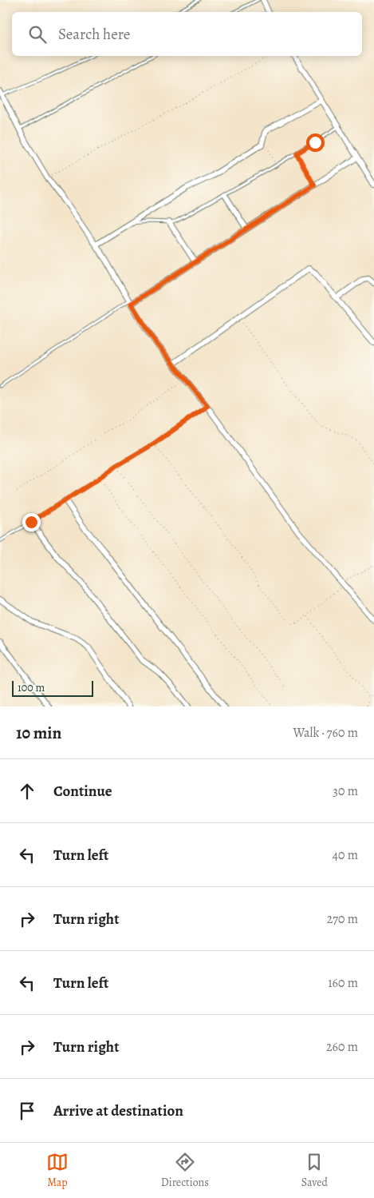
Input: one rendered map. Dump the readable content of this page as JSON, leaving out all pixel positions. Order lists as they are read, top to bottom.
{
  "scale_bar": "100 m",
  "page": {
    "search": "Search here",
    "scale": "100 m",
    "heading": ["10 min", "Walk · 760 m"],
    "list": [
      ["Continue", "30 m"],
      ["Turn left", "40 m"],
      ["Turn right", "270 m"],
      ["Turn left", "160 m"],
      ["Turn right", "260 m"],
      "Arrive at destination"
    ],
    "nav": ["Map", "Directions", "Saved"]
  }
}
